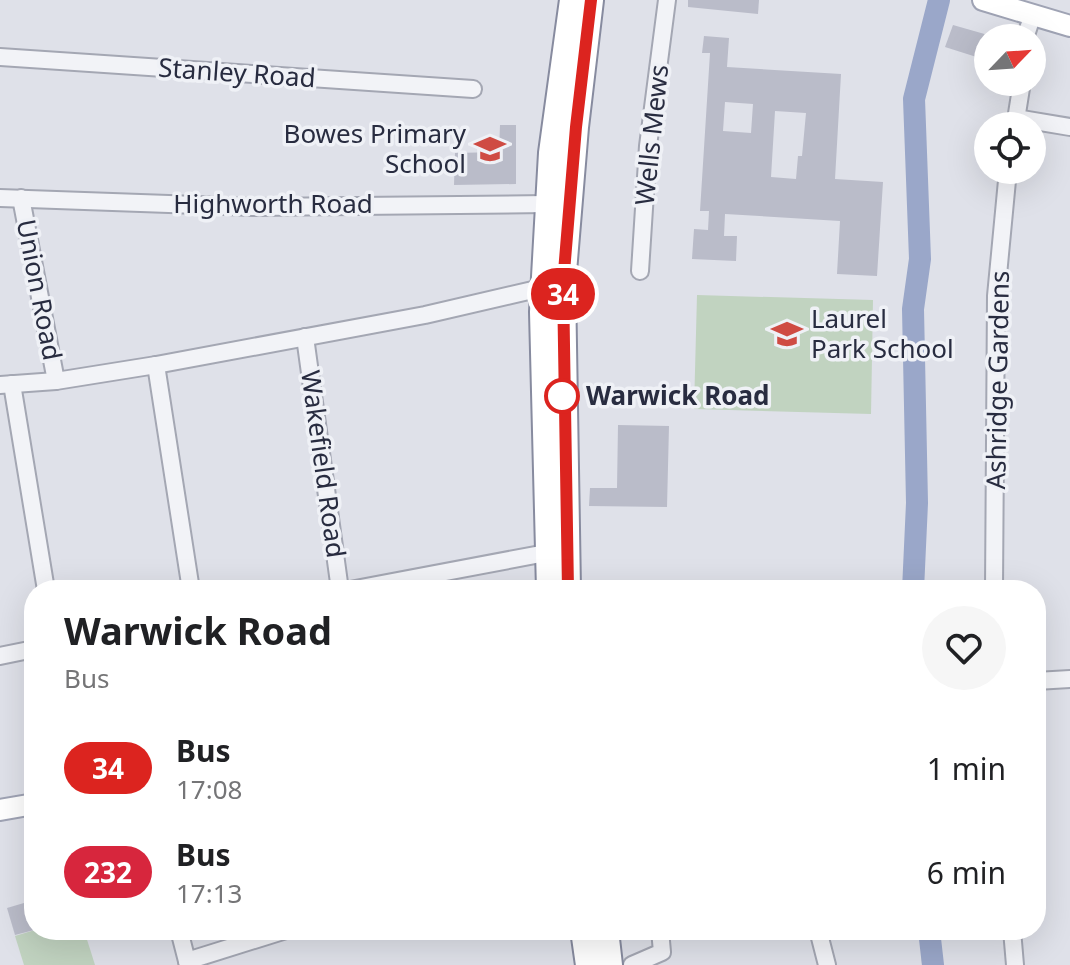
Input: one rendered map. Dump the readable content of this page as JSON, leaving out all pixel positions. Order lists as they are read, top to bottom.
{
  "streets": {
    "street": [
      "Stanley Road",
      "Wells Mews",
      "Highworth Road",
      "Union Road",
      "Ashridge Gardens",
      "Wakefield Road"
    ]
  },
  "crossings": [
    ["Highworth Road", "Union Road"]
  ],
  "places": {
    "school or university": ["Bowes Primary School", "Laurel Park School"],
    "other": ["Warwick Road"]
  },
  "lines": ["bus line 34"],
  "north": "top right",
  "page": {
    "on_map": "34",
    "heading": ["Warwick Road", "Bus"],
    "list": [
      {
        "mark": "34",
        "name": "Bus",
        "note": "17:08",
        "value": "1 min"
      },
      {
        "mark": "232",
        "name": "Bus",
        "note": "17:13",
        "value": "6 min"
      }
    ]
  }
}
